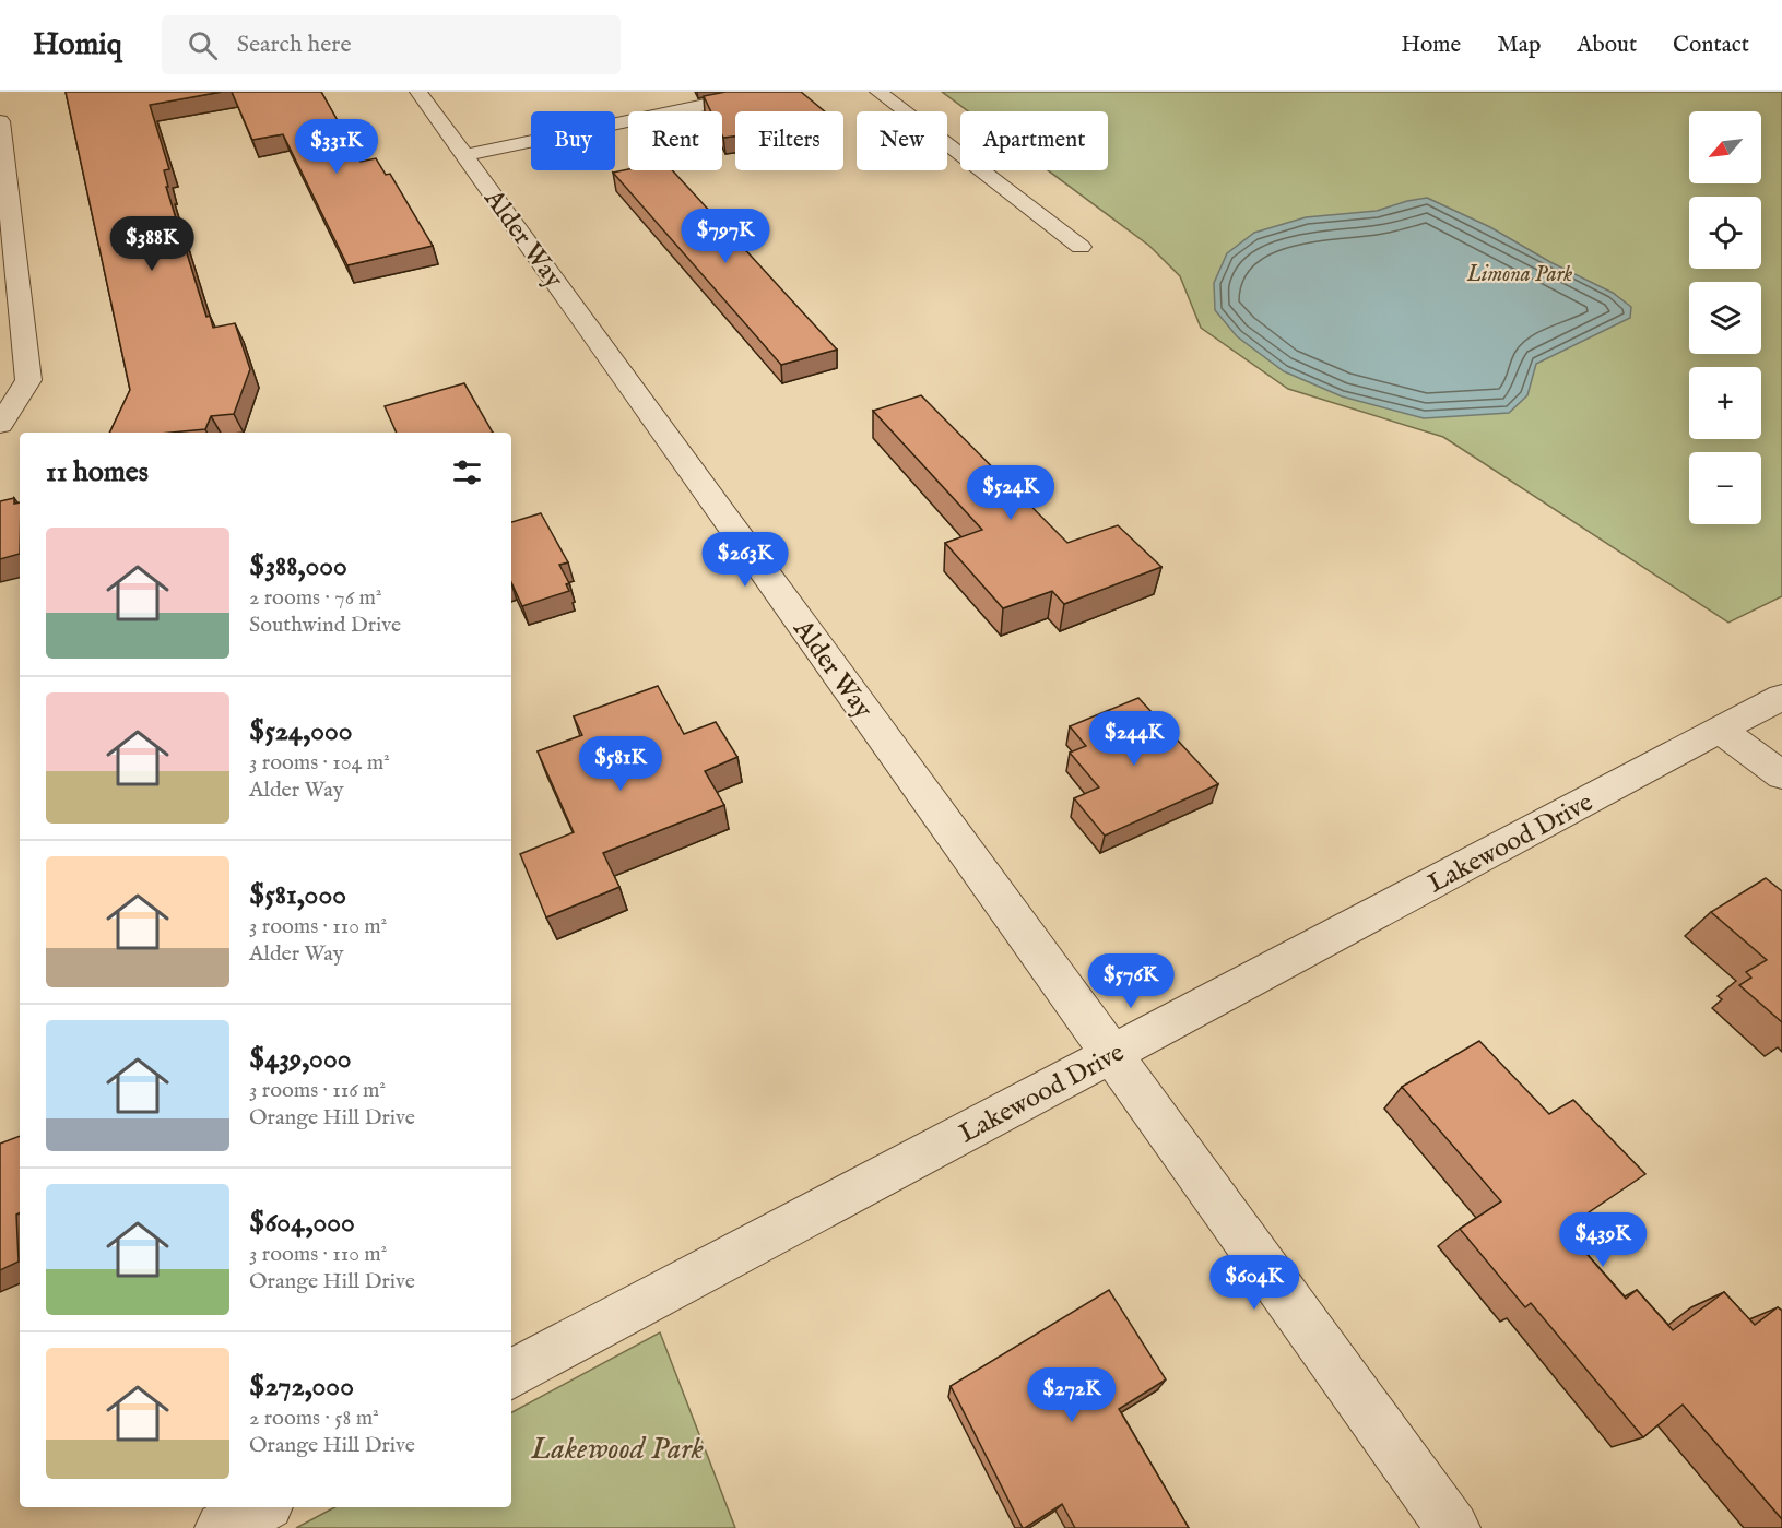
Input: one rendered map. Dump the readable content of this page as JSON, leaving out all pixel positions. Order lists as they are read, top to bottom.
{
  "streets": {
    "street": ["Alder Way", "Lakewood Drive"]
  },
  "crossings": [
    ["Alder Way", "Lakewood Drive"]
  ],
  "parks": ["Limona Park", "Lakewood Park"],
  "north": "bottom left",
  "page": {
    "header": "Homiq",
    "search": "Search here",
    "nav": [
      "Home",
      "Map",
      "About",
      "Contact"
    ],
    "map_buttons": ["+", "−"],
    "chip": [
      "Buy",
      "Rent",
      "Filters",
      "New",
      "Apartment"
    ],
    "price": [
      "$331K",
      "$797K",
      "$388K",
      "$524K",
      "$263K",
      "$244K",
      "$581K",
      "$576K",
      "$439K",
      "$604K",
      "$272K"
    ],
    "heading": "11 homes",
    "list": [
      {
        "name": "$388,000",
        "note": "2 rooms · 76 m² · Southwind Drive"
      },
      {
        "name": "$524,000",
        "note": "3 rooms · 104 m² · Alder Way"
      },
      {
        "name": "$581,000",
        "note": "3 rooms · 110 m² · Alder Way"
      },
      {
        "name": "$439,000",
        "note": "3 rooms · 116 m² · Orange Hill Drive"
      },
      {
        "name": "$604,000",
        "note": "3 rooms · 110 m² · Orange Hill Drive"
      },
      {
        "name": "$272,000",
        "note": "2 rooms · 58 m² · Orange Hill Drive"
      }
    ]
  }
}
